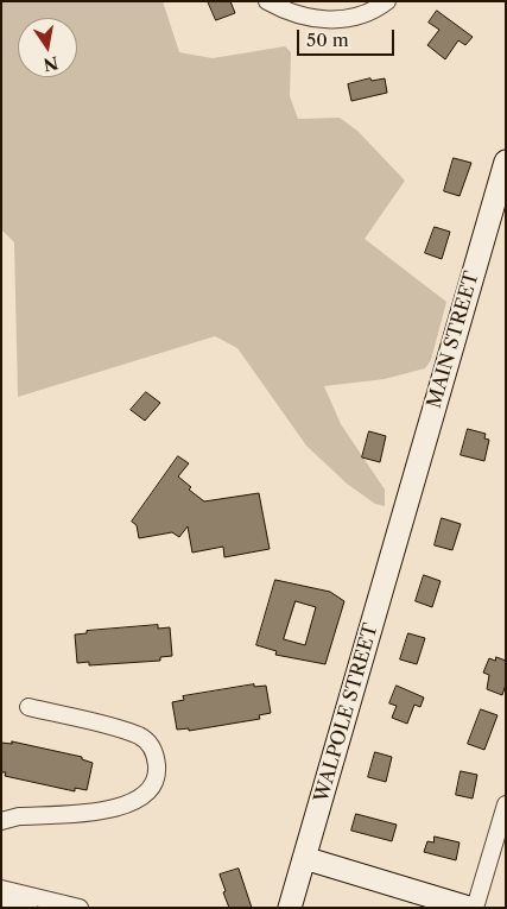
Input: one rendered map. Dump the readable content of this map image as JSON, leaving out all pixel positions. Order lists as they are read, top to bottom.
{
  "streets": {
    "main road": ["MAIN STREET", "WALPOLE STREET"]
  },
  "crossings": [
    ["MAIN STREET", "WALPOLE STREET"]
  ],
  "scale_bar": "50 m",
  "north": "bottom"
}
